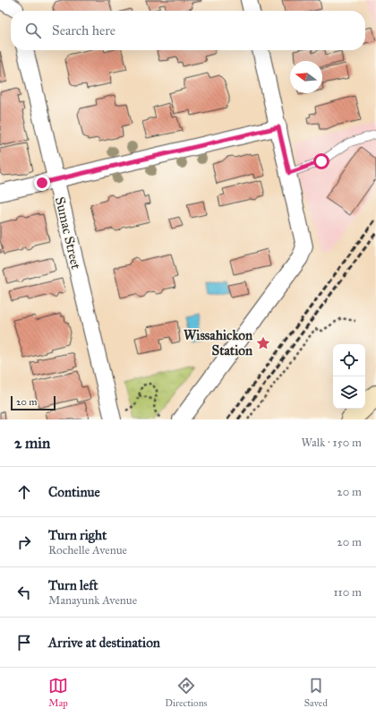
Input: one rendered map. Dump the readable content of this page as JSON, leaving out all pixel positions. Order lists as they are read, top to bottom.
{
  "streets": {
    "street": ["Sumac Street"]
  },
  "places": {
    "place": ["Wissahickon Station"]
  },
  "scale_bar": "20 m",
  "north": "left",
  "page": {
    "search": "Search here",
    "scale": "20 m",
    "heading": ["2 min", "Walk · 150 m"],
    "list": [
      ["Continue", "20 m"],
      ["Turn right", "Rochelle Avenue", "20 m"],
      ["Turn left", "Manayunk Avenue", "110 m"],
      "Arrive at destination"
    ],
    "nav": ["Map", "Directions", "Saved"]
  }
}
